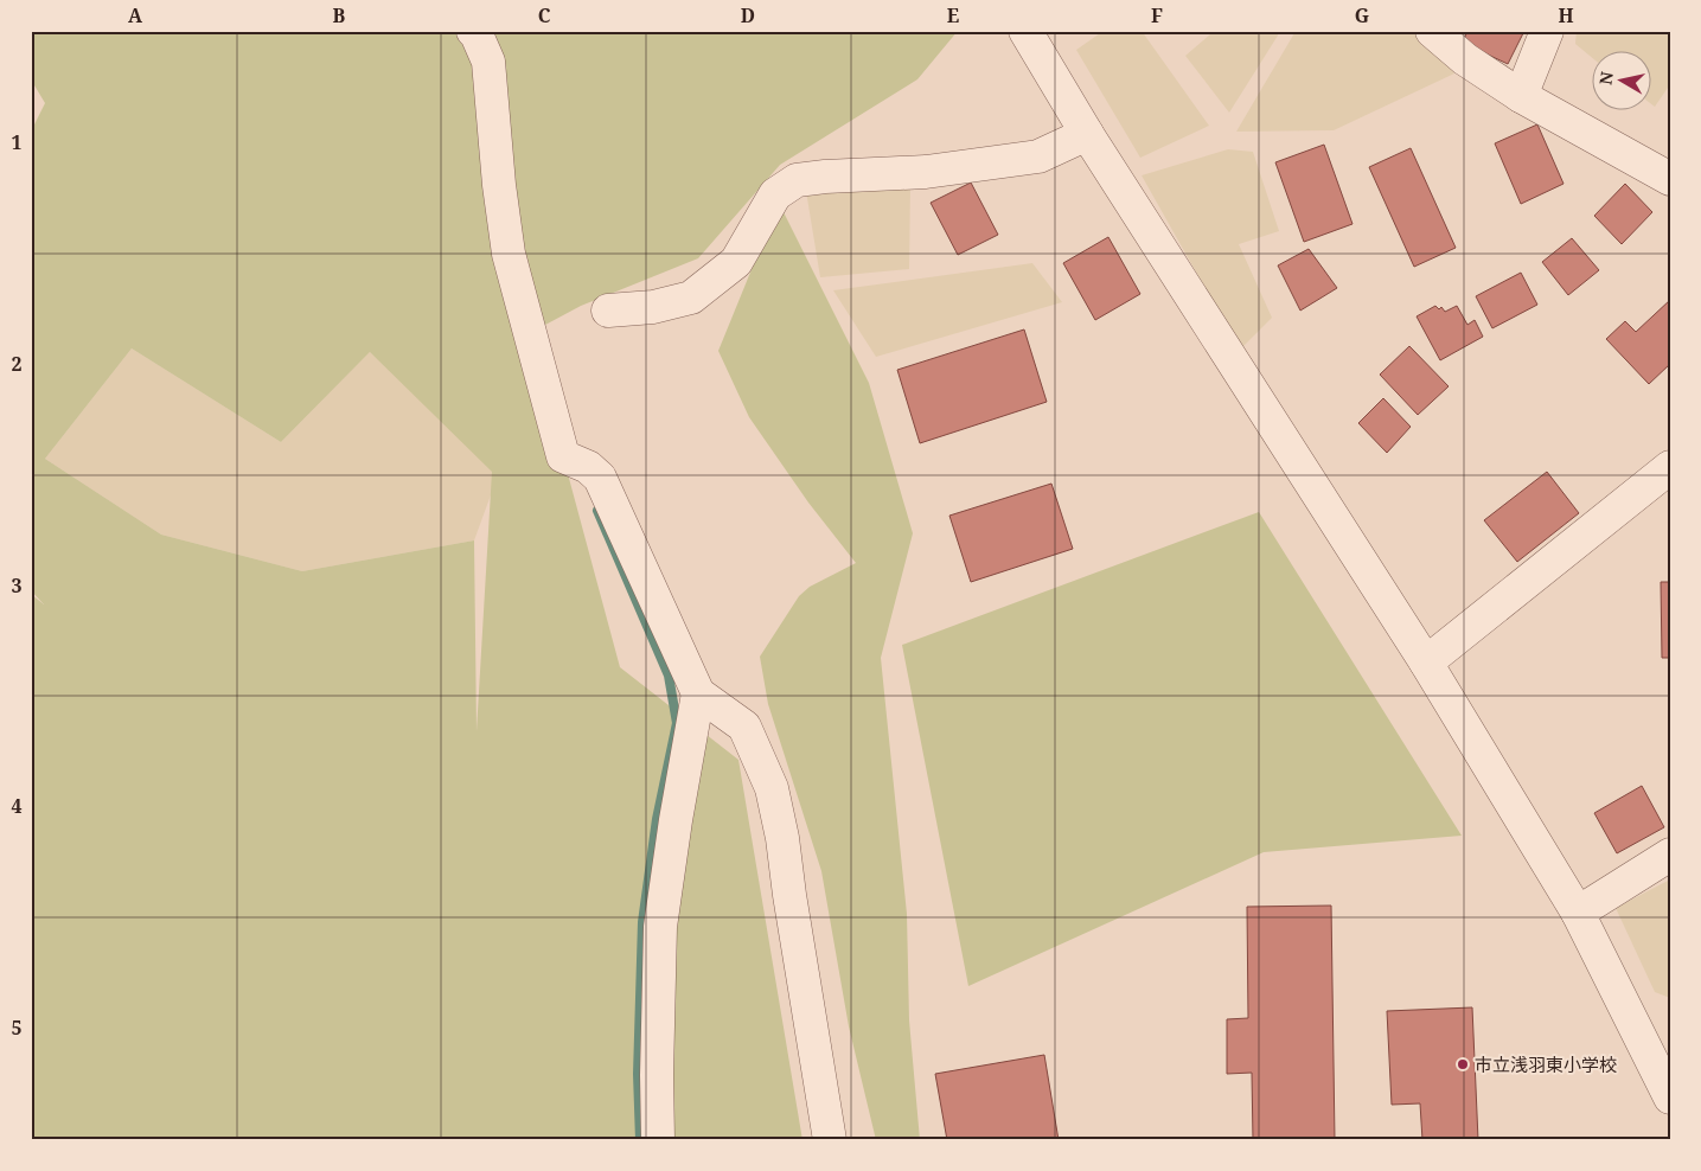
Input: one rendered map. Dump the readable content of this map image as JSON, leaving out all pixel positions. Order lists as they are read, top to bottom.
{
  "places": ["市立浅羽東小学校"],
  "north": "left",
  "grid": {
    "columns": [
      "A",
      "B",
      "C",
      "D",
      "E",
      "F",
      "G",
      "H"
    ],
    "rows": [
      "1",
      "2",
      "3",
      "4",
      "5"
    ]
  }
}
